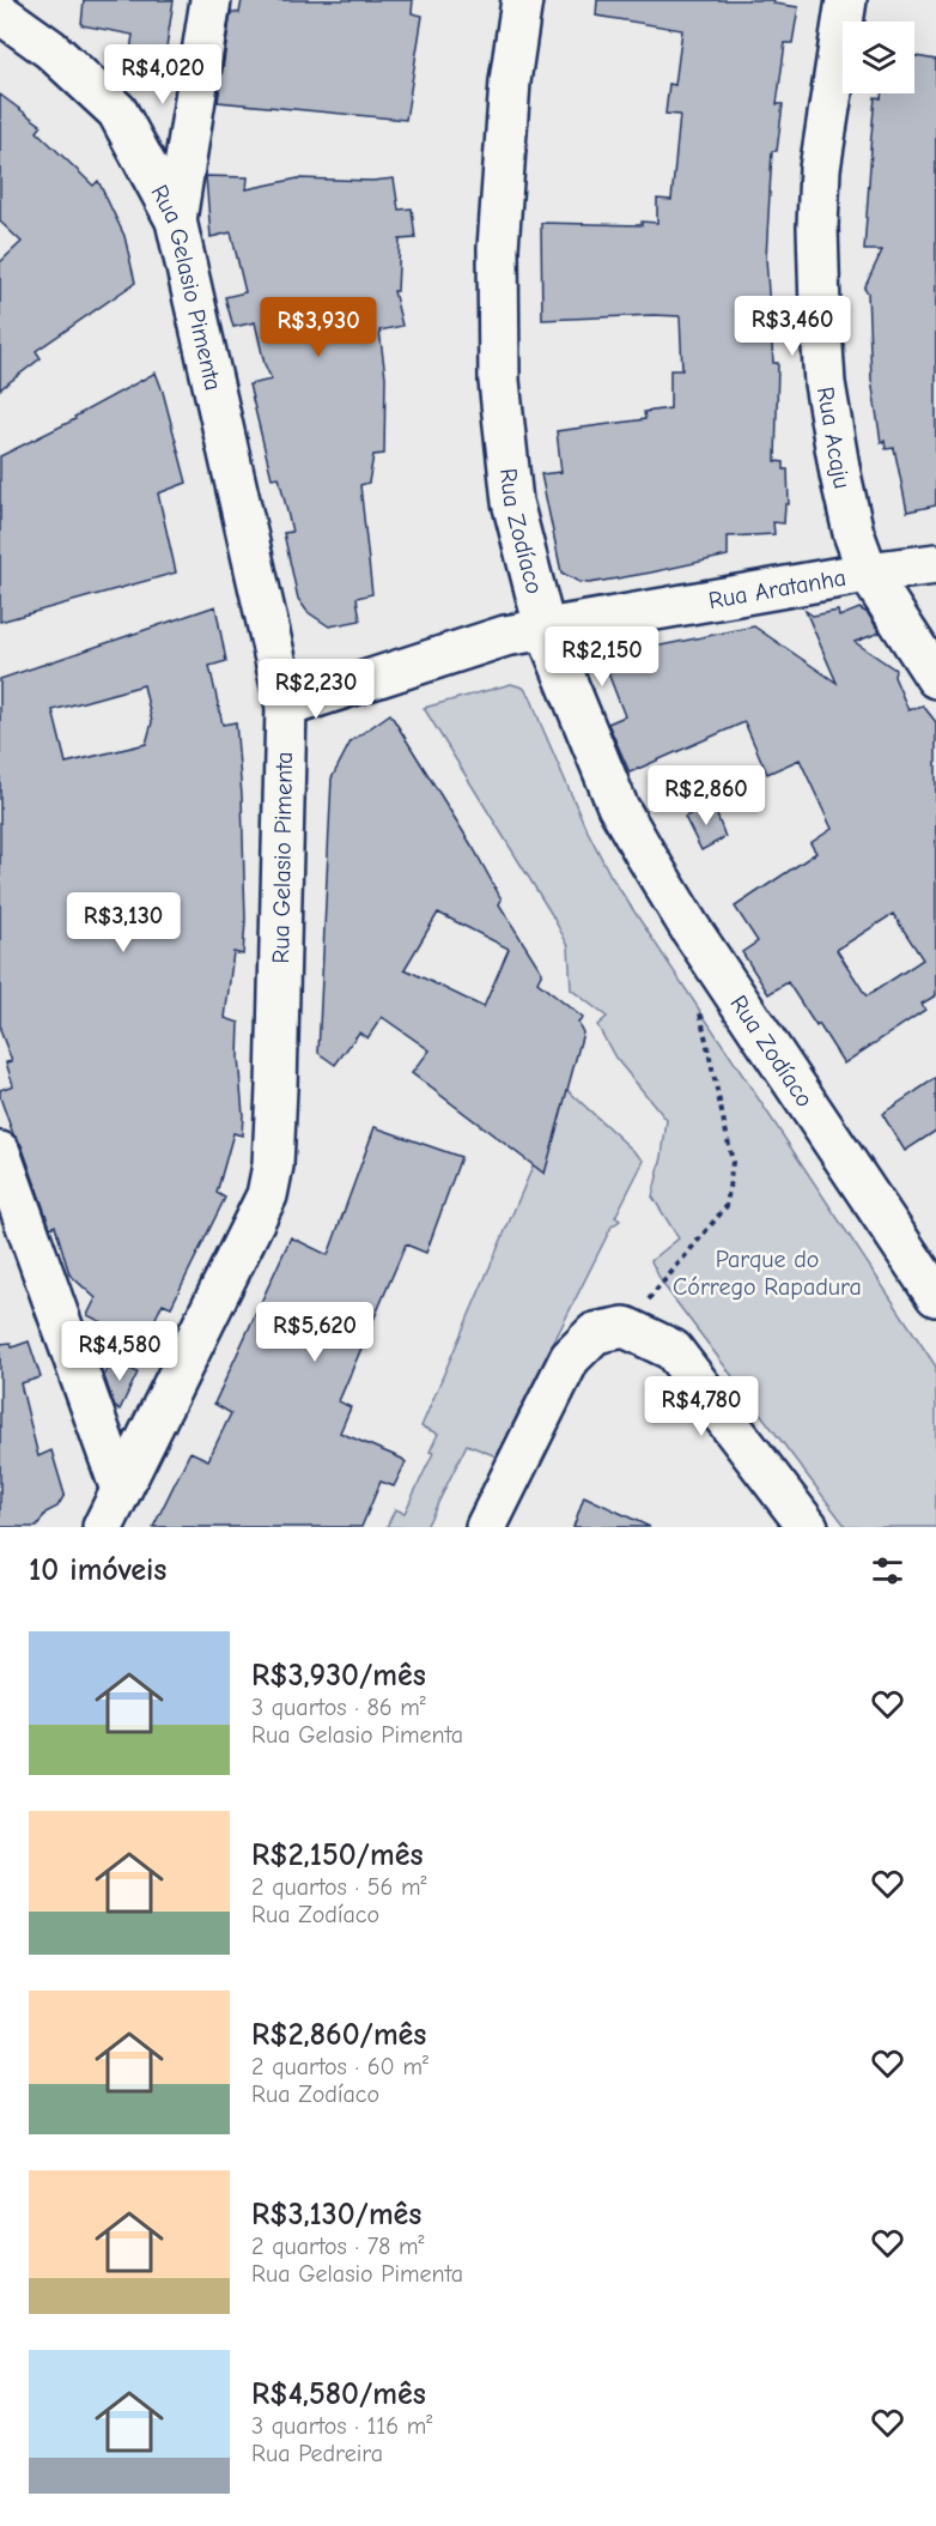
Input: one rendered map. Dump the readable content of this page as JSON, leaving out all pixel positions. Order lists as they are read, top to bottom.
{
  "streets": {
    "street": [
      "Rua Gelasio Pimenta",
      "Rua Acaju",
      "Rua Zodíaco",
      "Rua Aratanha"
    ]
  },
  "crossings": [
    ["Rua Gelasio Pimenta", "Rua Aratanha"],
    ["Rua Acaju", "Rua Aratanha"],
    ["Rua Zodíaco", "Rua Aratanha"]
  ],
  "parks": ["Parque do Córrego Rapadura"],
  "page": {
    "price": [
      "R$4,020",
      "R$3,460",
      "R$3,930",
      "R$2,150",
      "R$2,230",
      "R$2,860",
      "R$3,130",
      "R$5,620",
      "R$4,580",
      "R$4,780"
    ],
    "heading": "10 imóveis",
    "list": [
      {
        "name": "R$3,930/mês",
        "note": "3 quartos · 86 m² · Rua Gelasio Pimenta"
      },
      {
        "name": "R$2,150/mês",
        "note": "2 quartos · 56 m² · Rua Zodíaco"
      },
      {
        "name": "R$2,860/mês",
        "note": "2 quartos · 60 m² · Rua Zodíaco"
      },
      {
        "name": "R$3,130/mês",
        "note": "2 quartos · 78 m² · Rua Gelasio Pimenta"
      },
      {
        "name": "R$4,580/mês",
        "note": "3 quartos · 116 m² · Rua Pedreira"
      }
    ]
  }
}
